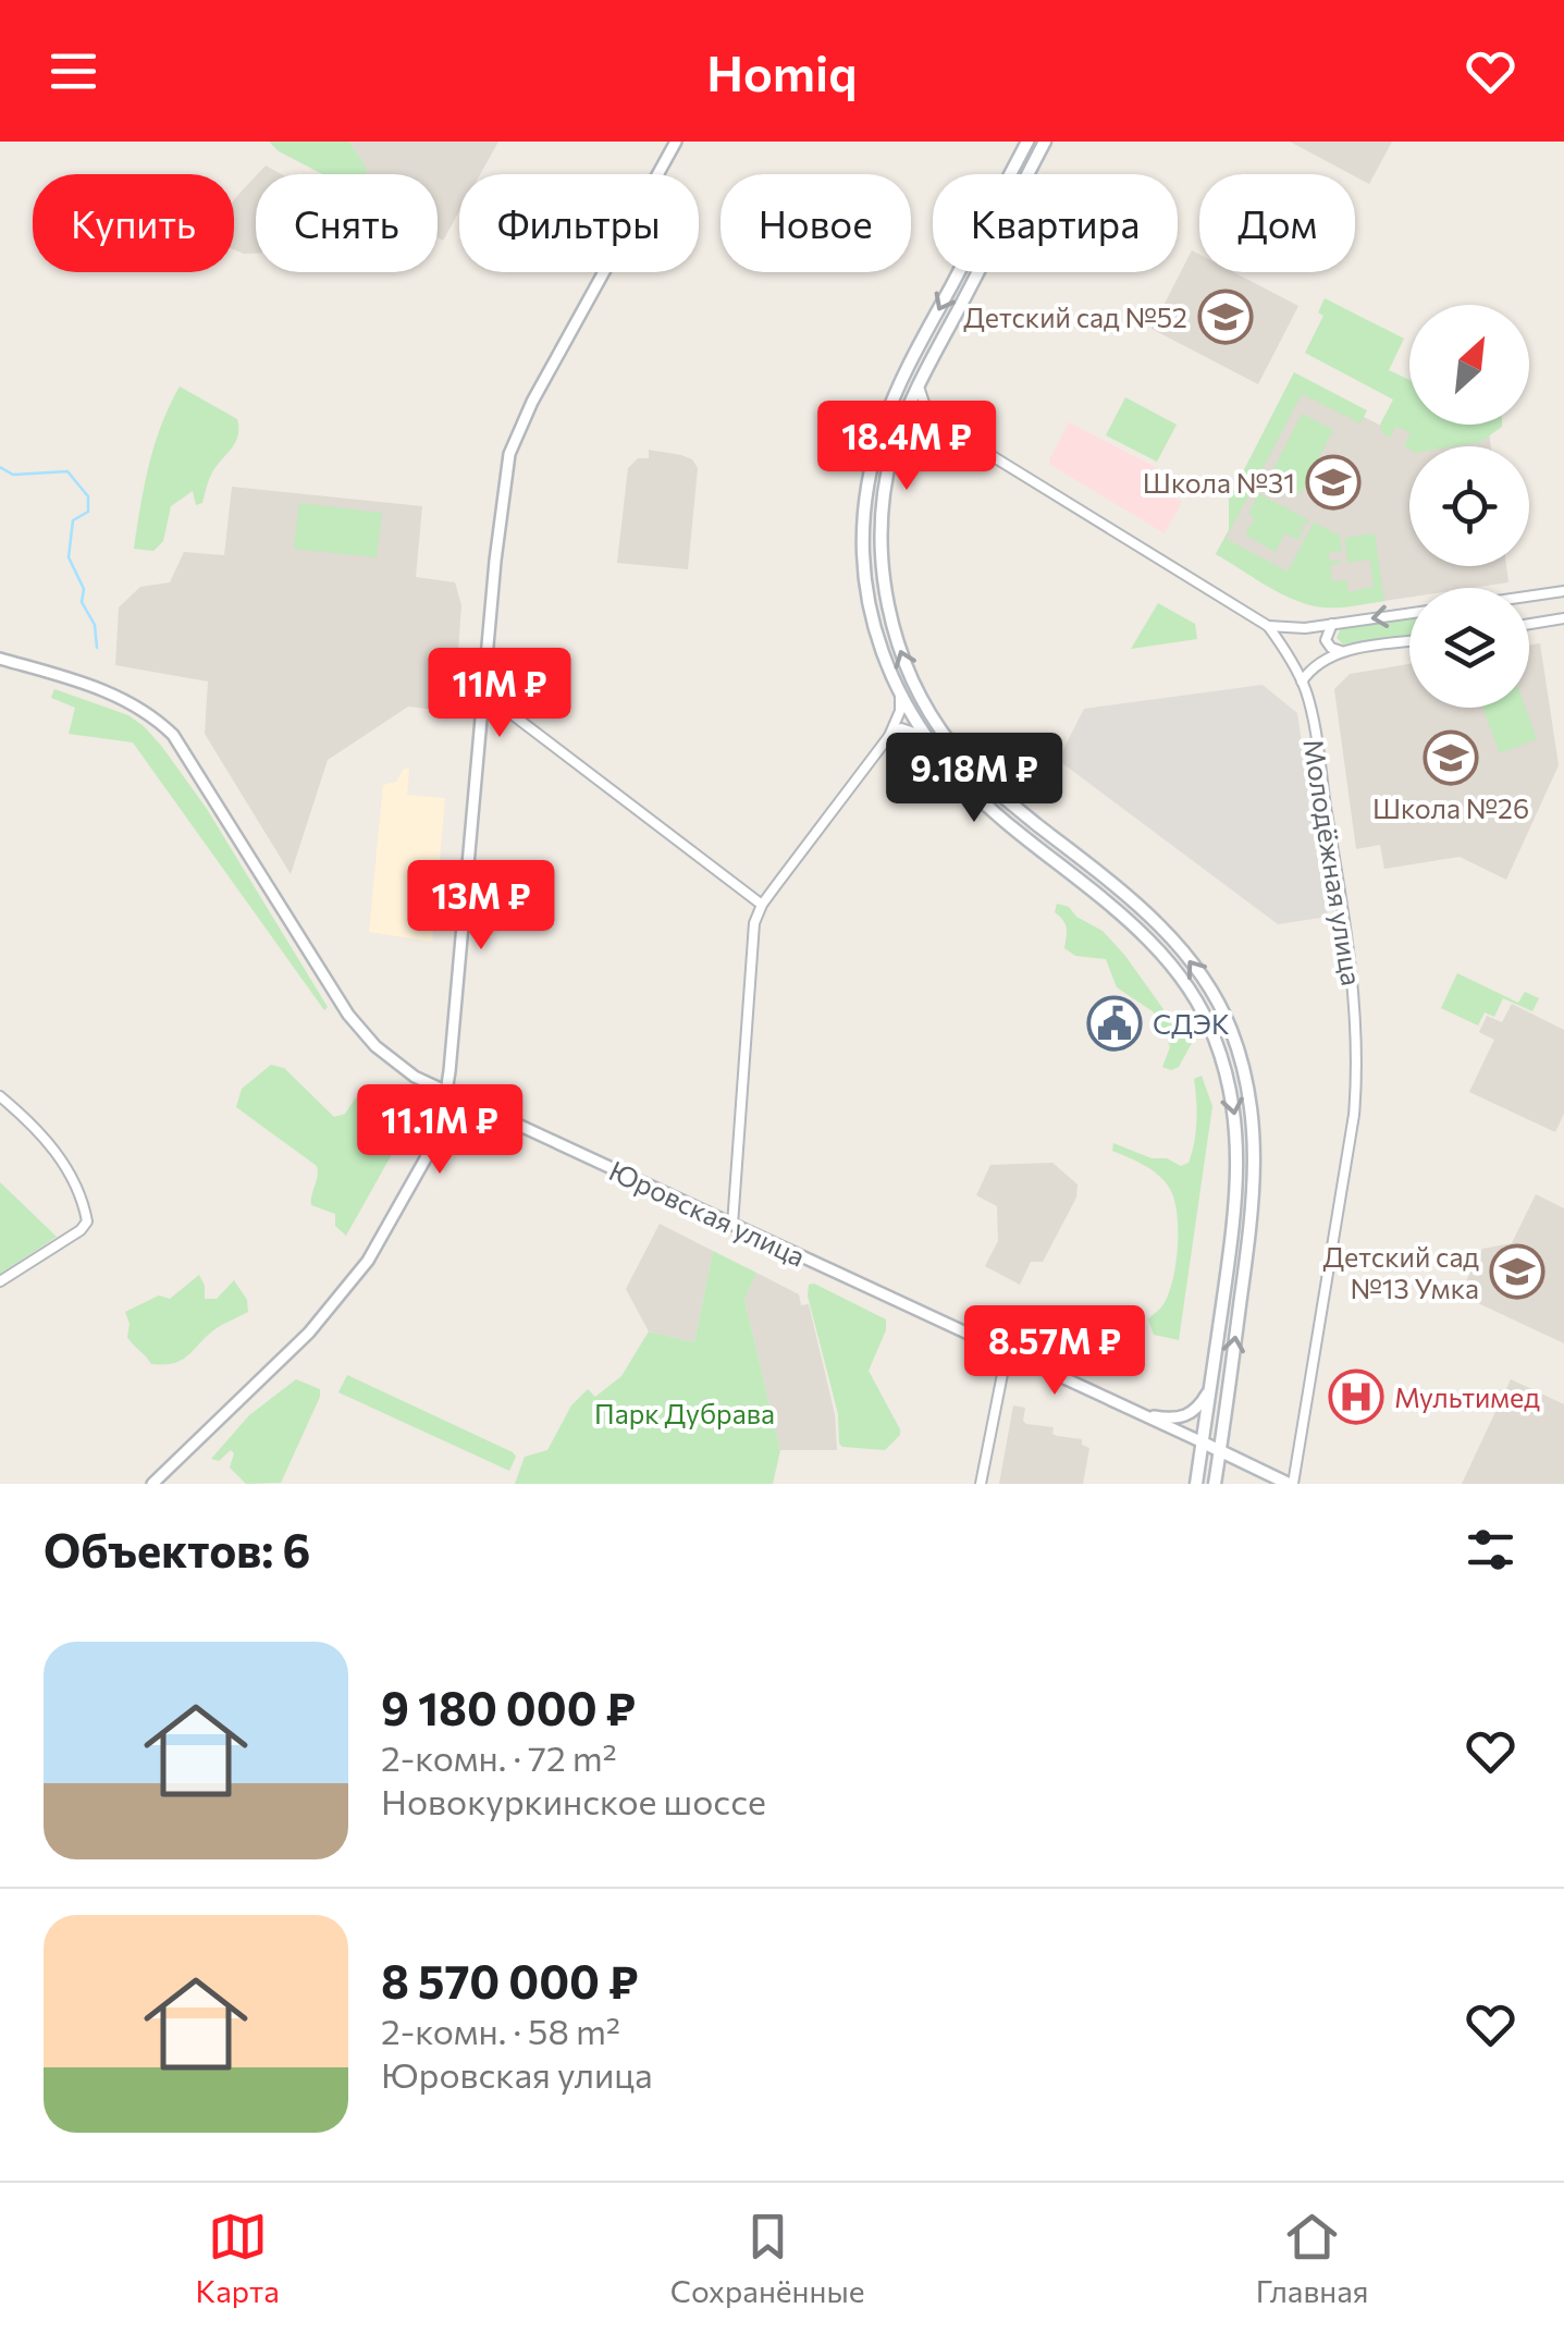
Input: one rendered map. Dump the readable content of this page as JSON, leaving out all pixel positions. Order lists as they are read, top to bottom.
{
  "streets": {
    "street": ["Молодёжная улица", "Юровская улица"]
  },
  "parks": ["Парк Дубрава"],
  "places": {
    "school or university": [
      "Детский сад №52",
      "Школа №31",
      "Школа №26",
      "Детский сад №13 Умка"
    ],
    "public building": ["СДЭК"],
    "hospital": ["Мультимед"]
  },
  "north": "top right",
  "page": {
    "header": "Homiq",
    "chip": [
      "Купить",
      "Снять",
      "Фильтры",
      "Новое",
      "Квартира",
      "Дом"
    ],
    "price": [
      "18.4M ₽",
      "11M ₽",
      "9.18M ₽",
      "13M ₽",
      "11.1M ₽",
      "8.57M ₽"
    ],
    "heading": "Объектов: 6",
    "list": [
      {
        "name": "9 180 000 ₽",
        "note": "2-комн. · 72 m² · Новокуркинское шоссе"
      },
      {
        "name": "8 570 000 ₽",
        "note": "2-комн. · 58 m² · Юровская улица"
      }
    ],
    "tabs": ["Карта", "Сохранённые", "Главная"]
  }
}
